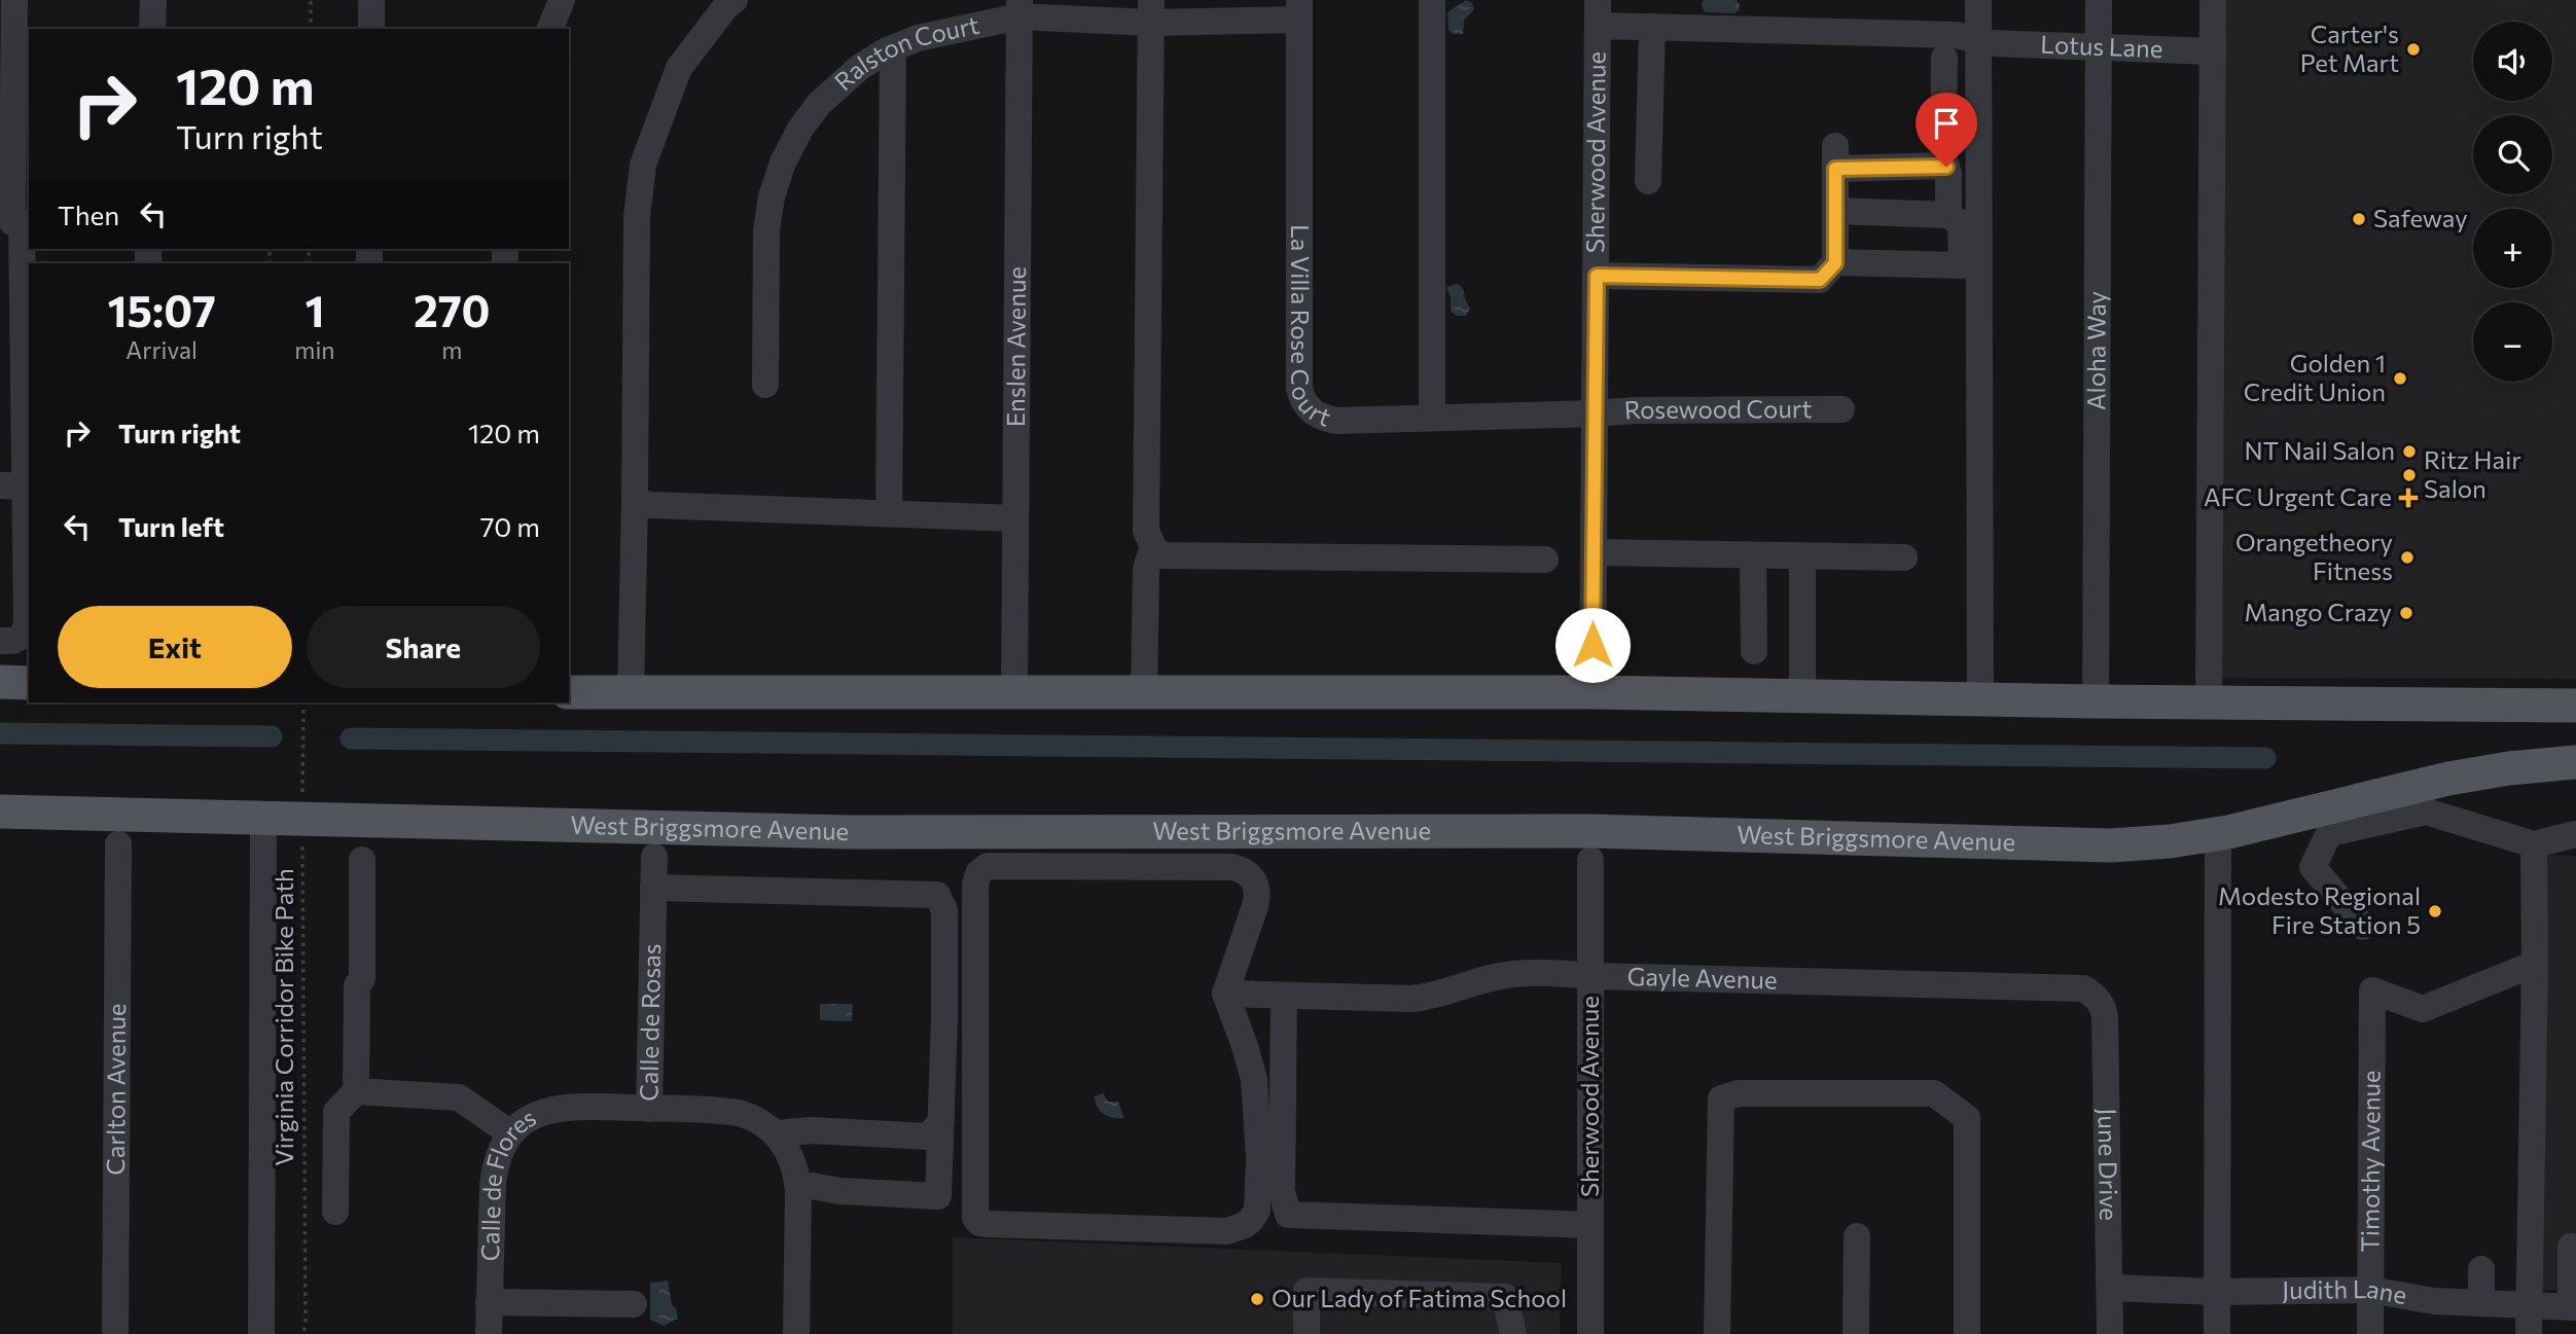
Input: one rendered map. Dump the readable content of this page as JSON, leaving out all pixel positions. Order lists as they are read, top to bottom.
{
  "streets": {
    "main road": ["West Briggsmore Avenue"],
    "street": [
      "Lotus Lane",
      "Ralston Court",
      "Sherwood Avenue",
      "La Villa Rose Court",
      "Enslen Avenue",
      "Aloha Way",
      "Rosewood Court",
      "Gayle Avenue",
      "Calle de Rosas",
      "Carlton Avenue",
      "Timothy Avenue",
      "June Drive",
      "Calle de Flores",
      "Judith Lane"
    ],
    "path": ["Virginia Corridor Bike Path"]
  },
  "crossings": [
    ["Lotus Lane", "Sherwood Avenue"],
    ["Lotus Lane", "Aloha Way"],
    ["Ralston Court", "La Villa Rose Court"],
    ["Ralston Court", "Enslen Avenue"],
    ["Sherwood Avenue", "La Villa Rose Court"],
    ["Sherwood Avenue", "Rosewood Court"],
    ["Sherwood Avenue", "Gayle Avenue"],
    ["La Villa Rose Court", "Rosewood Court"],
    ["Gayle Avenue", "June Drive"],
    ["Calle de Rosas", "Calle de Flores"],
    ["Timothy Avenue", "Judith Lane"],
    ["June Drive", "Judith Lane"]
  ],
  "places": {
    "other": [
      "Carter's Pet Mart",
      "Safeway",
      "Golden 1 Credit Union",
      "NT Nail Salon",
      "Ritz Hair Salon",
      "Orangetheory Fitness",
      "Mango Crazy",
      "Modesto Regional Fire Station 5",
      "Our Lady of Fatima School"
    ],
    "health": ["AFC Urgent Care"]
  },
  "page": {
    "map_buttons": ["+", "−"],
    "turn": ["120 m", "Turn right"],
    "then": "Then",
    "eta": [
      "15:07",
      "Arrival",
      "1",
      "min",
      "270",
      "m"
    ],
    "list": [
      {
        "name": "Turn right",
        "value": "120 m"
      },
      {
        "name": "Turn left",
        "value": "70 m"
      }
    ],
    "buttons": ["Exit", "Share"]
  }
}
